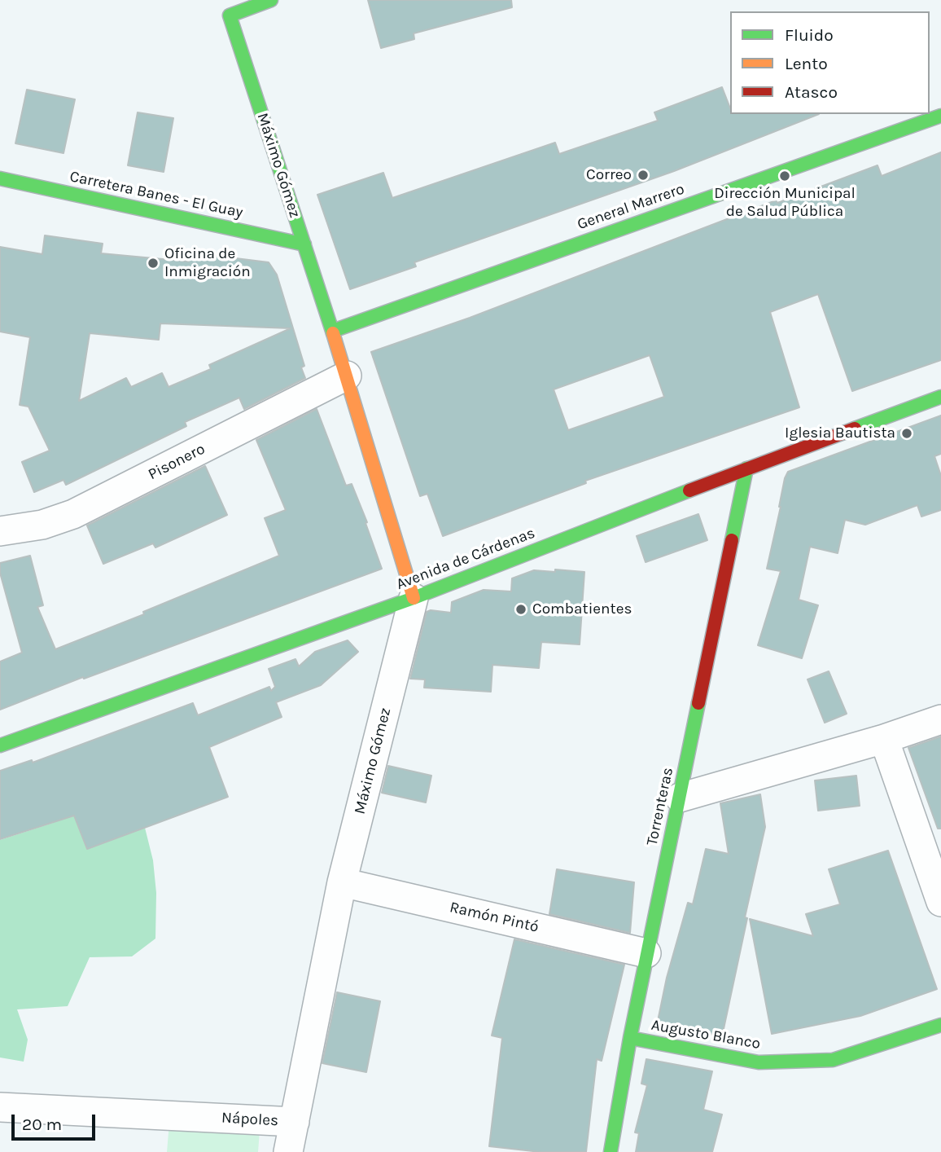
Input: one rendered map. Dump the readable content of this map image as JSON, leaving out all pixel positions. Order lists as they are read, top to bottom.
{
  "streets": {
    "main road": [
      "Máximo Gómez",
      "Carretera Banes - El Guay",
      "General Marrero",
      "Avenida de Cárdenas",
      "Torrenteras",
      "Augusto Blanco"
    ],
    "street": ["Pisonero", "Ramón Pintó", "Nápoles"]
  },
  "crossings": [
    ["Máximo Gómez", "Carretera Banes - El Guay"],
    ["Máximo Gómez", "General Marrero"],
    ["Máximo Gómez", "Pisonero"],
    ["Máximo Gómez", "Avenida de Cárdenas"],
    ["Máximo Gómez", "Ramón Pintó"],
    ["Máximo Gómez", "Nápoles"],
    ["Avenida de Cárdenas", "Torrenteras"],
    ["Torrenteras", "Ramón Pintó"],
    ["Torrenteras", "Augusto Blanco"]
  ],
  "places": [
    "Correo",
    "Dirección Municipal de Salud Pública",
    "Oficina de Inmigración",
    "Iglesia Bautista",
    "Combatientes"
  ],
  "legend": ["Fluido", "Lento", "Atasco"],
  "scale_bar": "20 m"
}
